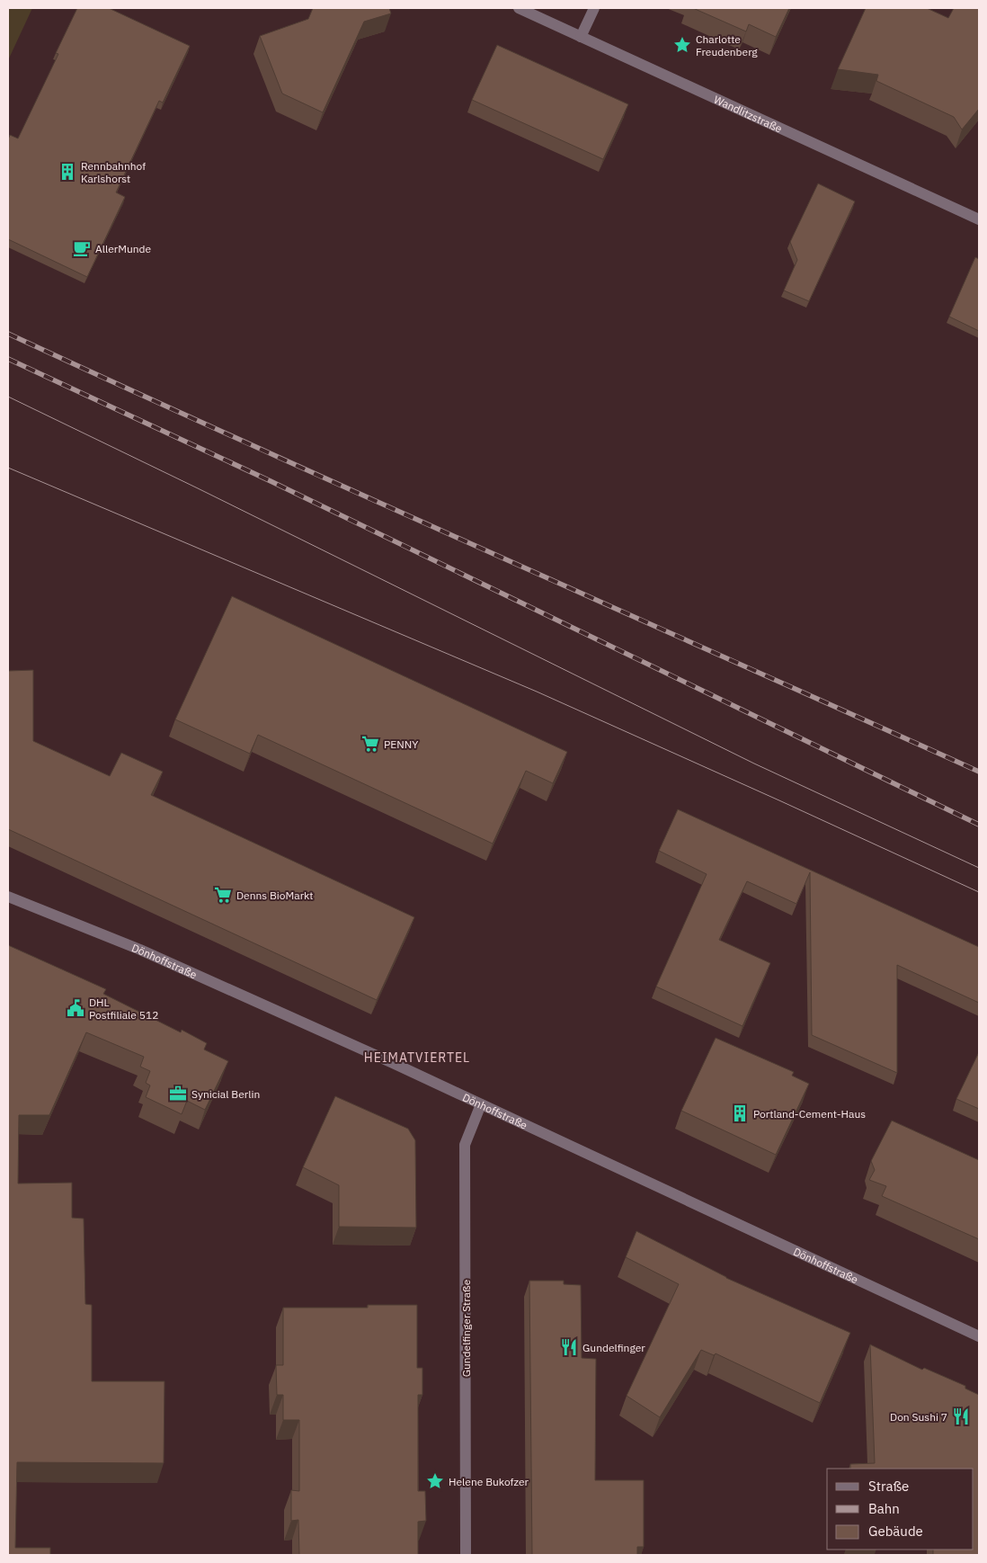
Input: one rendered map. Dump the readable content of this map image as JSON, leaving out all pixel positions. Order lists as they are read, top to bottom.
{
  "streets": {
    "street": ["Wandlitzstraße", "Dönhoffstraße", "Gundelfinger Straße"]
  },
  "crossings": [
    ["Dönhoffstraße", "Gundelfinger Straße"]
  ],
  "districts": ["HEIMATVIERTEL"],
  "places": {
    "place": ["Charlotte Freudenberg", "Helene Bukofzer"],
    "building": ["Rennbahnhof Karlshorst", "Portland-Cement-Haus"],
    "cafe": ["AllerMunde"],
    "supermarket": ["PENNY", "Denns BioMarkt"],
    "public building": ["DHL Postfiliale 512"],
    "office": ["Synicial Berlin"],
    "restaurant": ["Gundelfinger", "Don Sushi 7"]
  },
  "legend": ["Straße", "Bahn", "Gebäude"]
}
